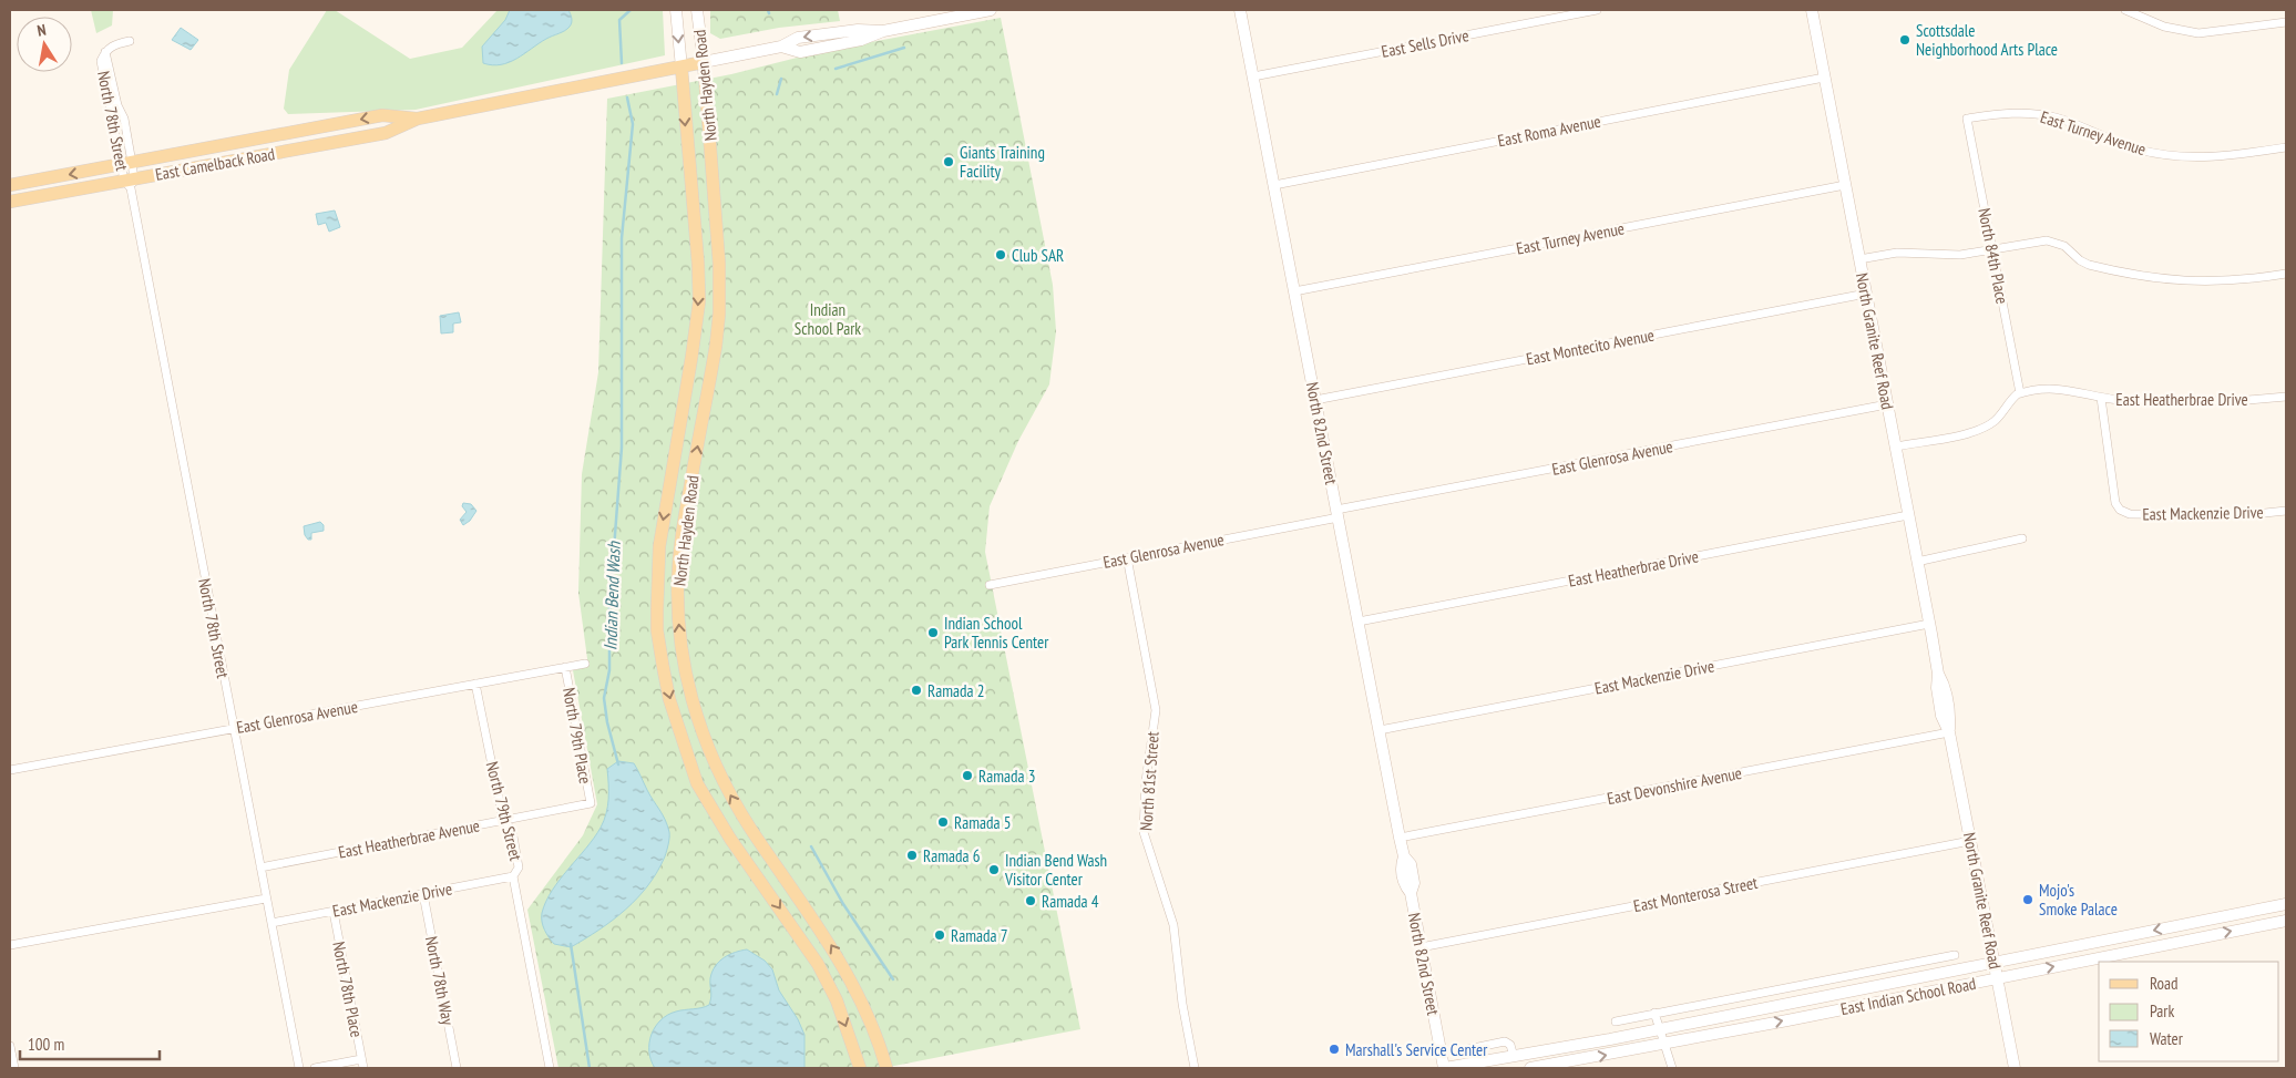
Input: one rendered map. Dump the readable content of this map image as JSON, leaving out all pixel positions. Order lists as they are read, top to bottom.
{
  "streets": {
    "main road": ["North Hayden Road", "East Camelback Road"],
    "street": [
      "East Sells Drive",
      "North 78th Street",
      "East Roma Avenue",
      "East Turney Avenue",
      "North 84th Place",
      "North Granite Reef Road",
      "East Montecito Avenue",
      "East Heatherbrae Drive",
      "North 82nd Street",
      "East Glenrosa Avenue",
      "East Mackenzie Drive",
      "North 79th Place",
      "North 81st Street",
      "East Devonshire Avenue",
      "North 79th Street",
      "East Heatherbrae Avenue",
      "East Monterosa Street",
      "North 78th Way",
      "North 78th Place",
      "East Indian School Road"
    ]
  },
  "crossings": [
    ["East Sells Drive", "North 82nd Street"],
    ["North Hayden Road", "East Camelback Road"],
    ["North 78th Street", "East Camelback Road"],
    ["North 78th Street", "East Glenrosa Avenue"],
    ["North 78th Street", "East Mackenzie Drive"],
    ["North 78th Street", "East Heatherbrae Avenue"],
    ["East Roma Avenue", "North Granite Reef Road"],
    ["East Roma Avenue", "North 82nd Street"],
    ["East Turney Avenue", "North 84th Place"],
    ["East Turney Avenue", "North Granite Reef Road"],
    ["East Turney Avenue", "North 82nd Street"],
    ["North 84th Place", "East Heatherbrae Drive"],
    ["North Granite Reef Road", "East Montecito Avenue"],
    ["North Granite Reef Road", "East Heatherbrae Drive"],
    ["North Granite Reef Road", "East Glenrosa Avenue"],
    ["North Granite Reef Road", "East Mackenzie Drive"],
    ["North Granite Reef Road", "East Devonshire Avenue"],
    ["North Granite Reef Road", "East Monterosa Street"],
    ["North Granite Reef Road", "East Indian School Road"],
    ["East Montecito Avenue", "North 82nd Street"],
    ["East Heatherbrae Drive", "North 82nd Street"],
    ["East Heatherbrae Drive", "East Mackenzie Drive"],
    ["North 82nd Street", "East Glenrosa Avenue"],
    ["North 82nd Street", "East Mackenzie Drive"],
    ["North 82nd Street", "East Devonshire Avenue"],
    ["North 82nd Street", "East Monterosa Street"],
    ["North 82nd Street", "East Indian School Road"],
    ["East Glenrosa Avenue", "North 79th Place"],
    ["East Glenrosa Avenue", "North 81st Street"],
    ["East Glenrosa Avenue", "North 79th Street"],
    ["East Mackenzie Drive", "North 79th Street"],
    ["East Mackenzie Drive", "North 78th Way"],
    ["East Mackenzie Drive", "North 78th Place"],
    ["North 79th Place", "East Heatherbrae Avenue"],
    ["North 79th Street", "East Heatherbrae Avenue"]
  ],
  "water": ["Indian Bend Wash"],
  "parks": ["Indian School Park"],
  "places": [
    "Scottsdale Neighborhood Arts Place",
    "Giants Training Facility",
    "Club SAR",
    "Indian School Park Tennis Center",
    "Ramada 2",
    "Ramada 3",
    "Ramada 5",
    "Ramada 6",
    "Indian Bend Wash Visitor Center",
    "Mojo's Smoke Palace",
    "Ramada 4",
    "Ramada 7",
    "Marshall's Service Center"
  ],
  "legend": ["Road", "Park", "Water"],
  "scale_bar": "100 m",
  "north": "top"
}
